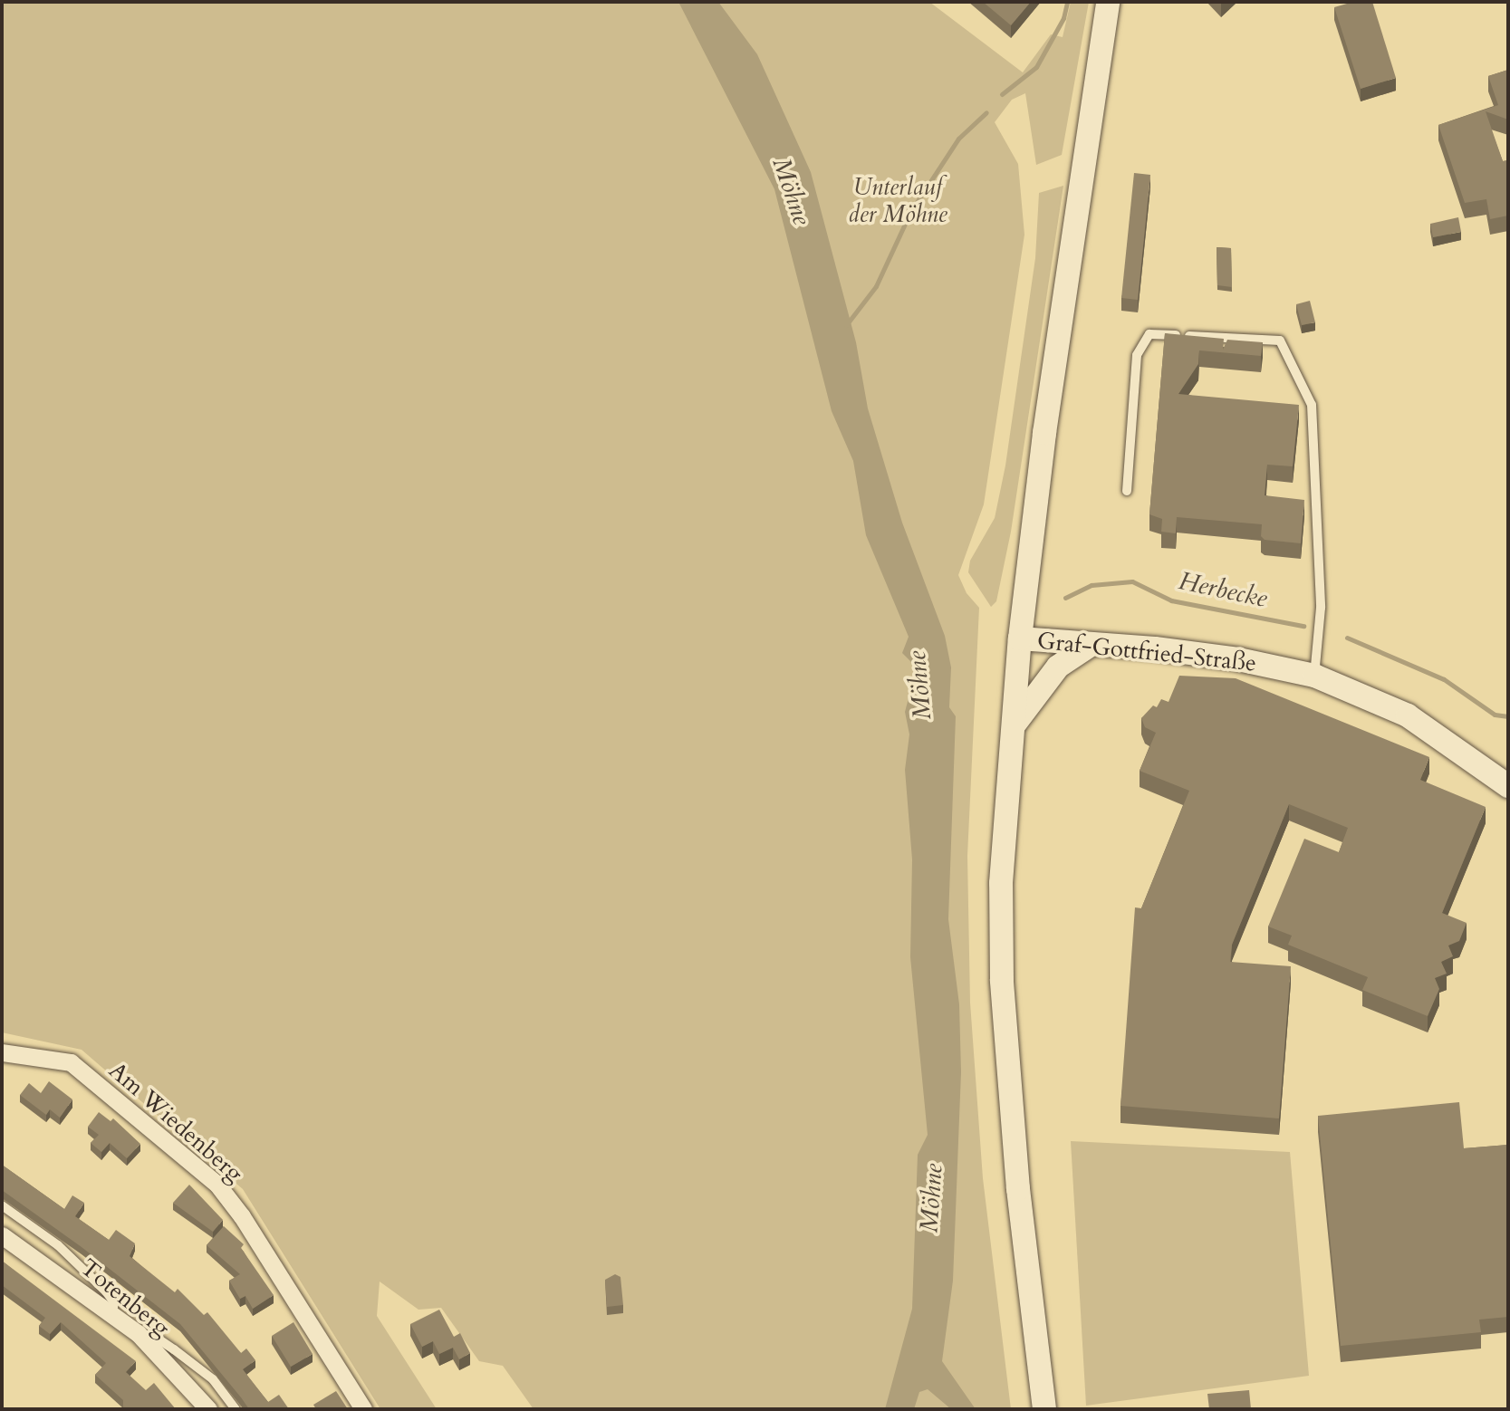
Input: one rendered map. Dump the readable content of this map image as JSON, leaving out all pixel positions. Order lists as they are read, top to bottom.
{
  "streets": {
    "main road": ["Graf-Gottfried-Straße"],
    "street": ["Am Wiedenberg", "Totenberg"]
  },
  "water": ["Möhne", "Herbecke"],
  "parks": ["Unterlauf der Möhne"]
}
